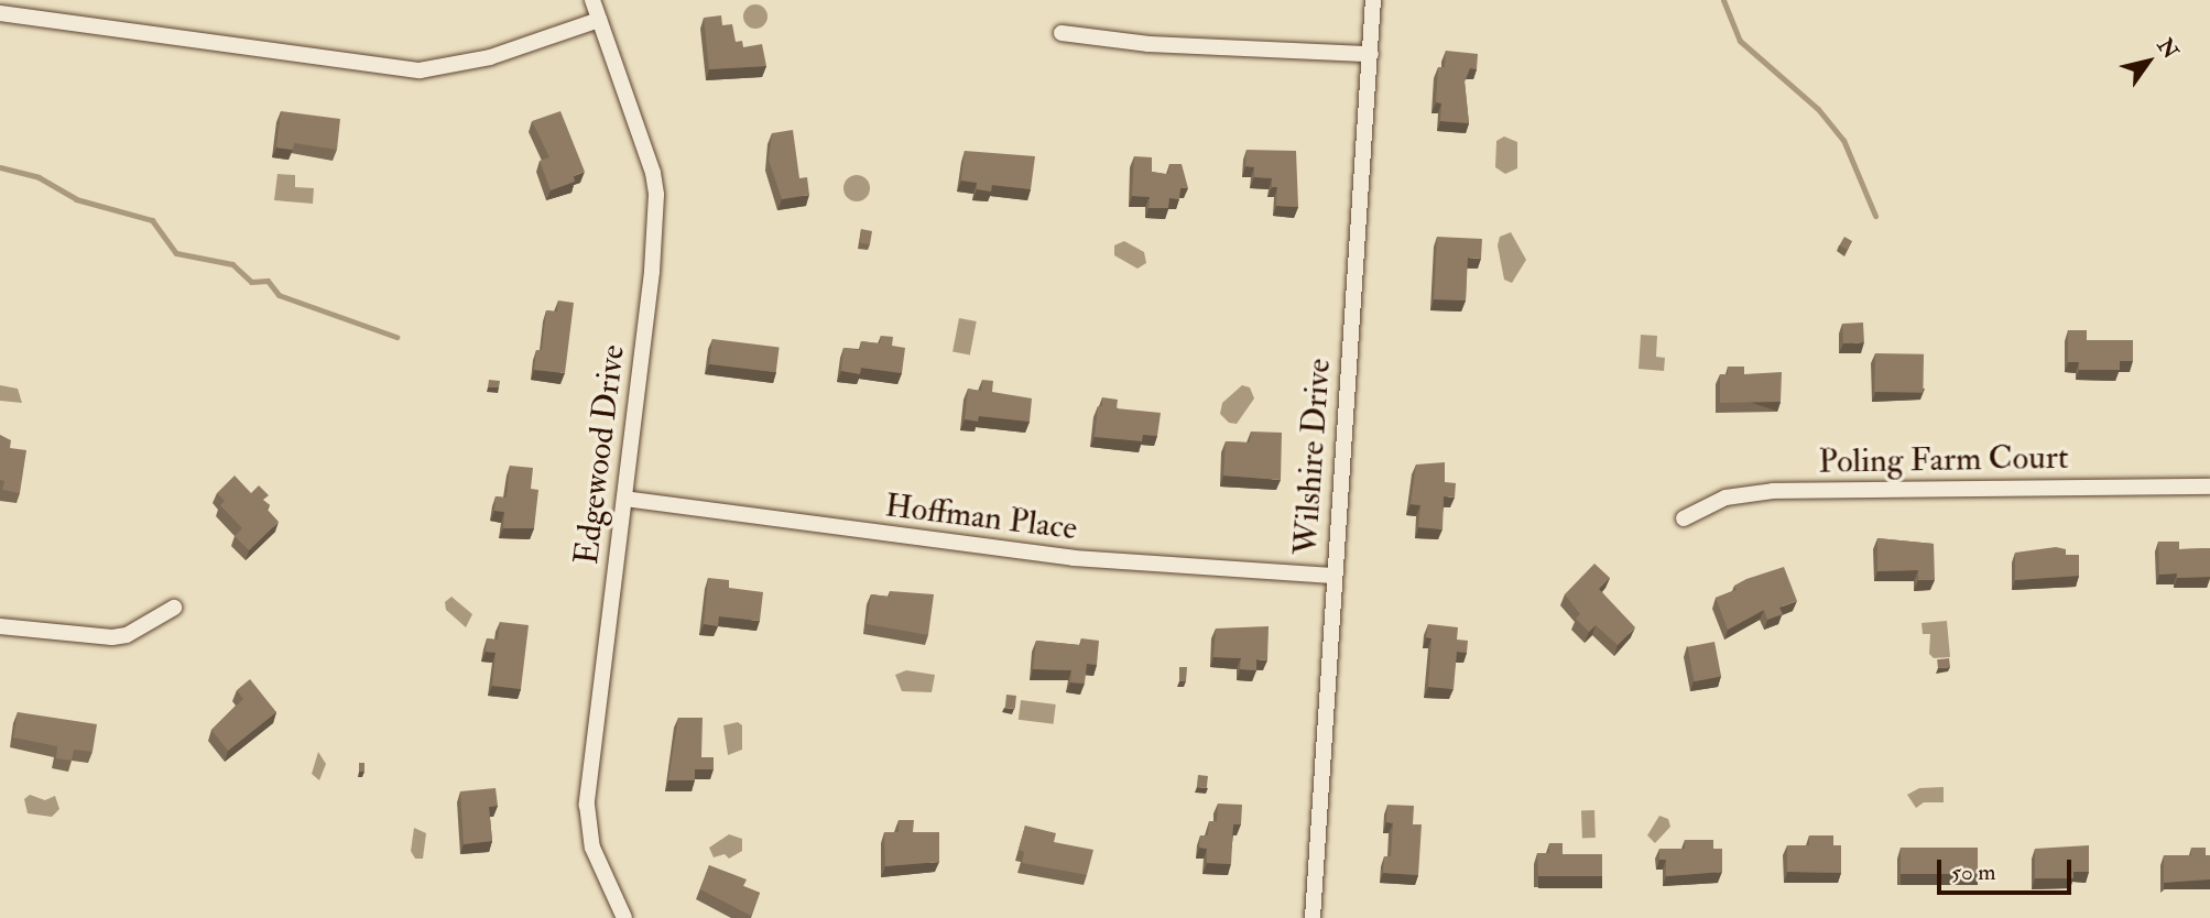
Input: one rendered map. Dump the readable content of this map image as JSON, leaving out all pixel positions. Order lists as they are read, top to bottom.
{
  "streets": {
    "street": [
      "Edgewood Drive",
      "Wilshire Drive",
      "Poling Farm Court",
      "Hoffman Place"
    ]
  },
  "crossings": [
    ["Edgewood Drive", "Hoffman Place"],
    ["Wilshire Drive", "Hoffman Place"]
  ],
  "scale_bar": "50 m",
  "north": "top right"
}
